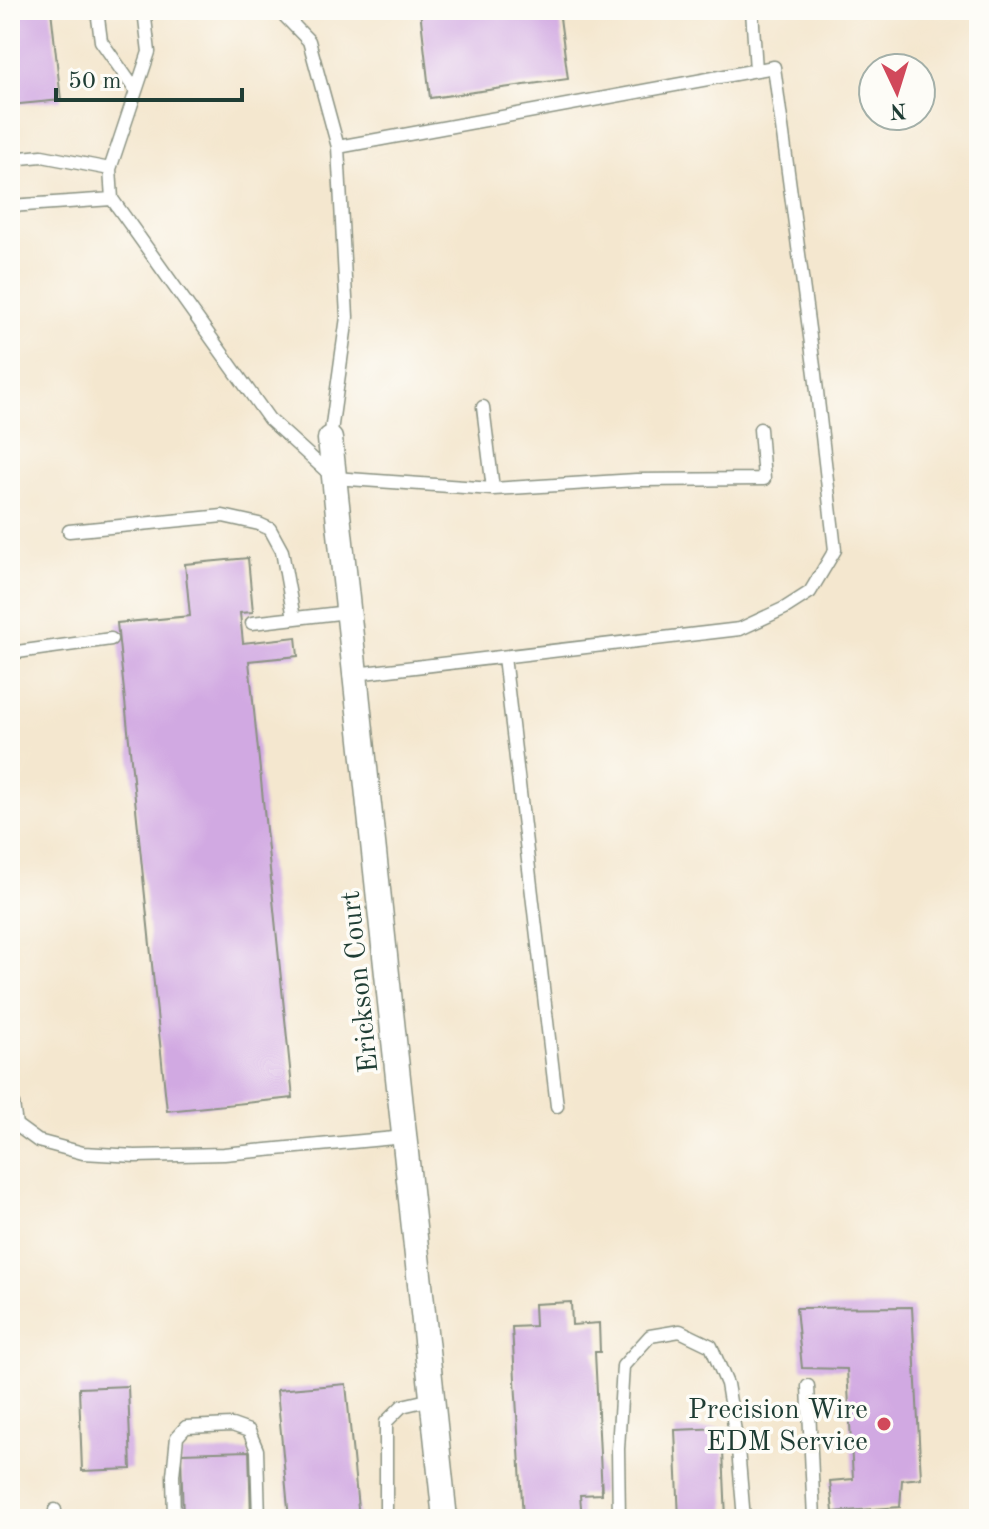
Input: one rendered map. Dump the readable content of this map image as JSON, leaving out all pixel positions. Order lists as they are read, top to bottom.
{
  "streets": {
    "street": ["Erickson Court"]
  },
  "places": ["Precision Wire EDM Service"],
  "scale_bar": "50 m",
  "north": "bottom"
}
